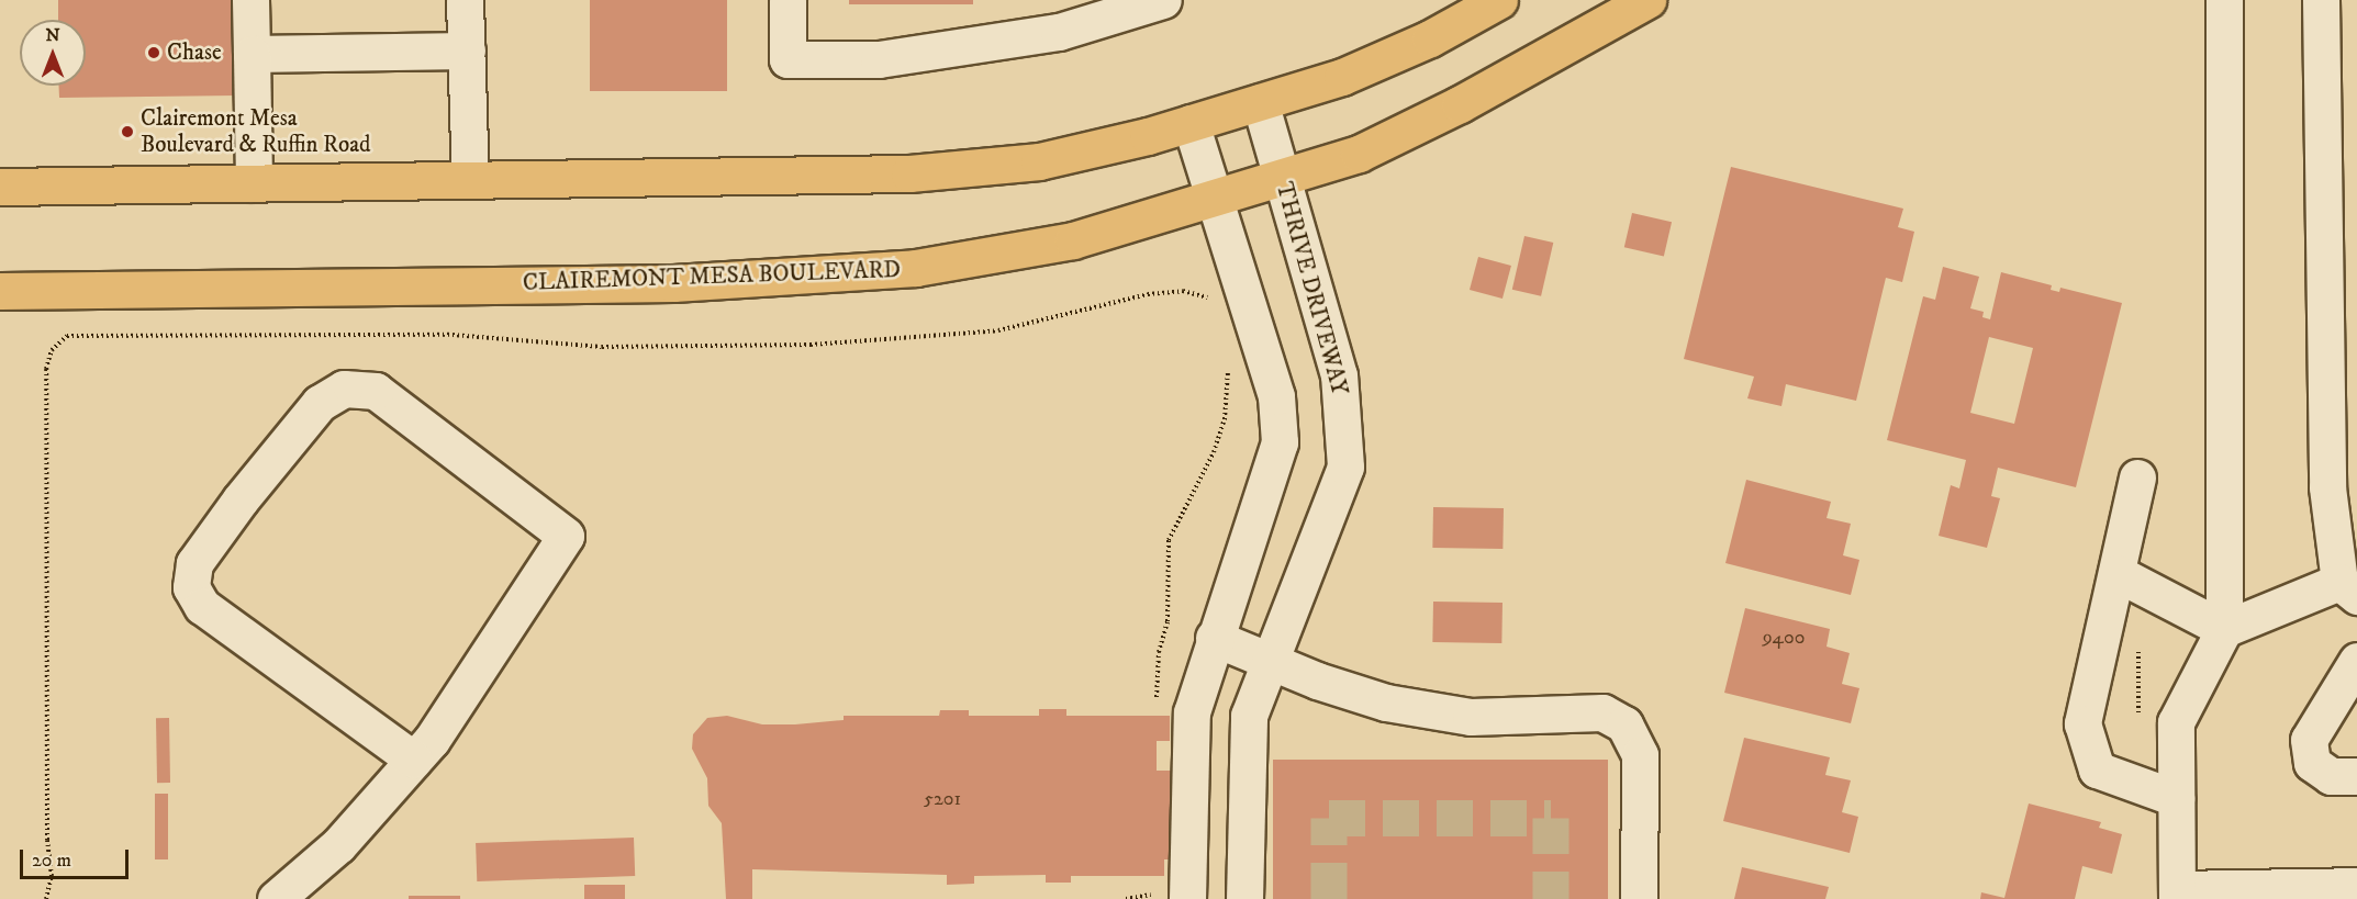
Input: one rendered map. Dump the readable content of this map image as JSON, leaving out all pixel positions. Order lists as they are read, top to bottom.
{
  "streets": {
    "main road": ["CLAIREMONT MESA BOULEVARD"],
    "street": ["THRIVE DRIVEWAY"]
  },
  "crossings": [
    ["CLAIREMONT MESA BOULEVARD", "THRIVE DRIVEWAY"]
  ],
  "places": ["Chase", "Clairemont Mesa Boulevard & Ruffin Road"],
  "house_numbers": ["9400", "5201"],
  "scale_bar": "20 m",
  "north": "top"
}
